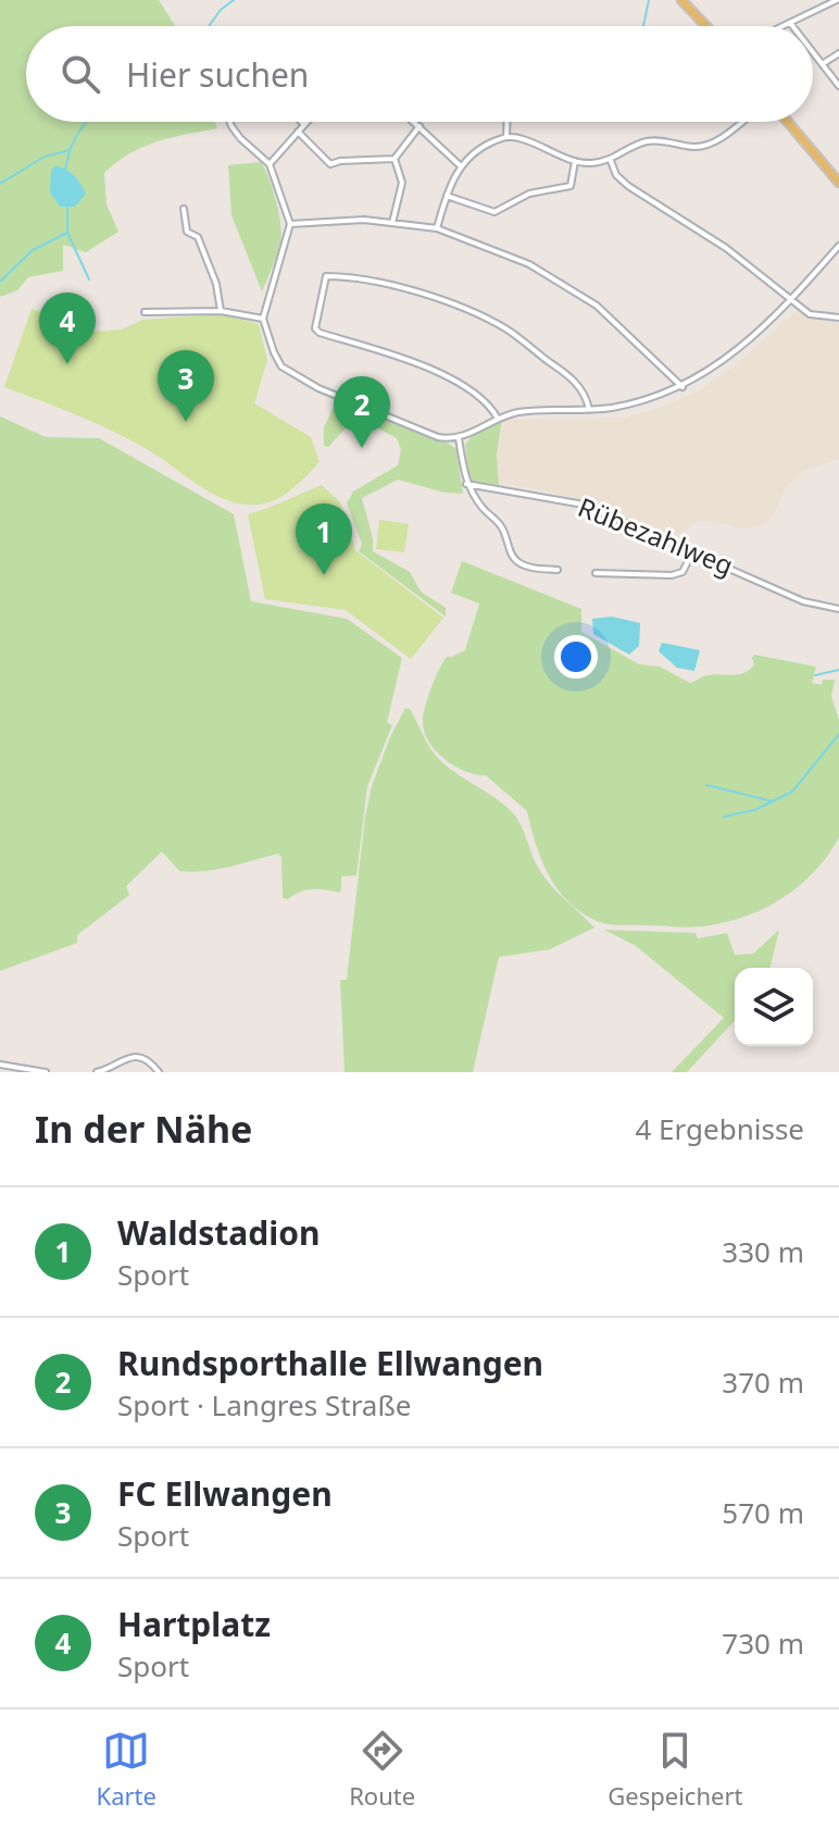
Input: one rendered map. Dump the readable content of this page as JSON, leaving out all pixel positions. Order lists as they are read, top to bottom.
{
  "streets": {
    "street": ["Rübezahlweg"]
  },
  "page": {
    "search": "Hier suchen",
    "pins": [
      "4",
      "3",
      "2",
      "1"
    ],
    "heading": ["In der Nähe", "4 Ergebnisse"],
    "list": [
      {
        "mark": "1",
        "name": "Waldstadion",
        "note": "Sport",
        "value": "330 m"
      },
      {
        "mark": "2",
        "name": "Rundsporthalle Ellwangen",
        "note": "Sport · Langres Straße",
        "value": "370 m"
      },
      {
        "mark": "3",
        "name": "FC Ellwangen",
        "note": "Sport",
        "value": "570 m"
      },
      {
        "mark": "4",
        "name": "Hartplatz",
        "note": "Sport",
        "value": "730 m"
      }
    ],
    "nav": ["Karte", "Route", "Gespeichert"]
  }
}
